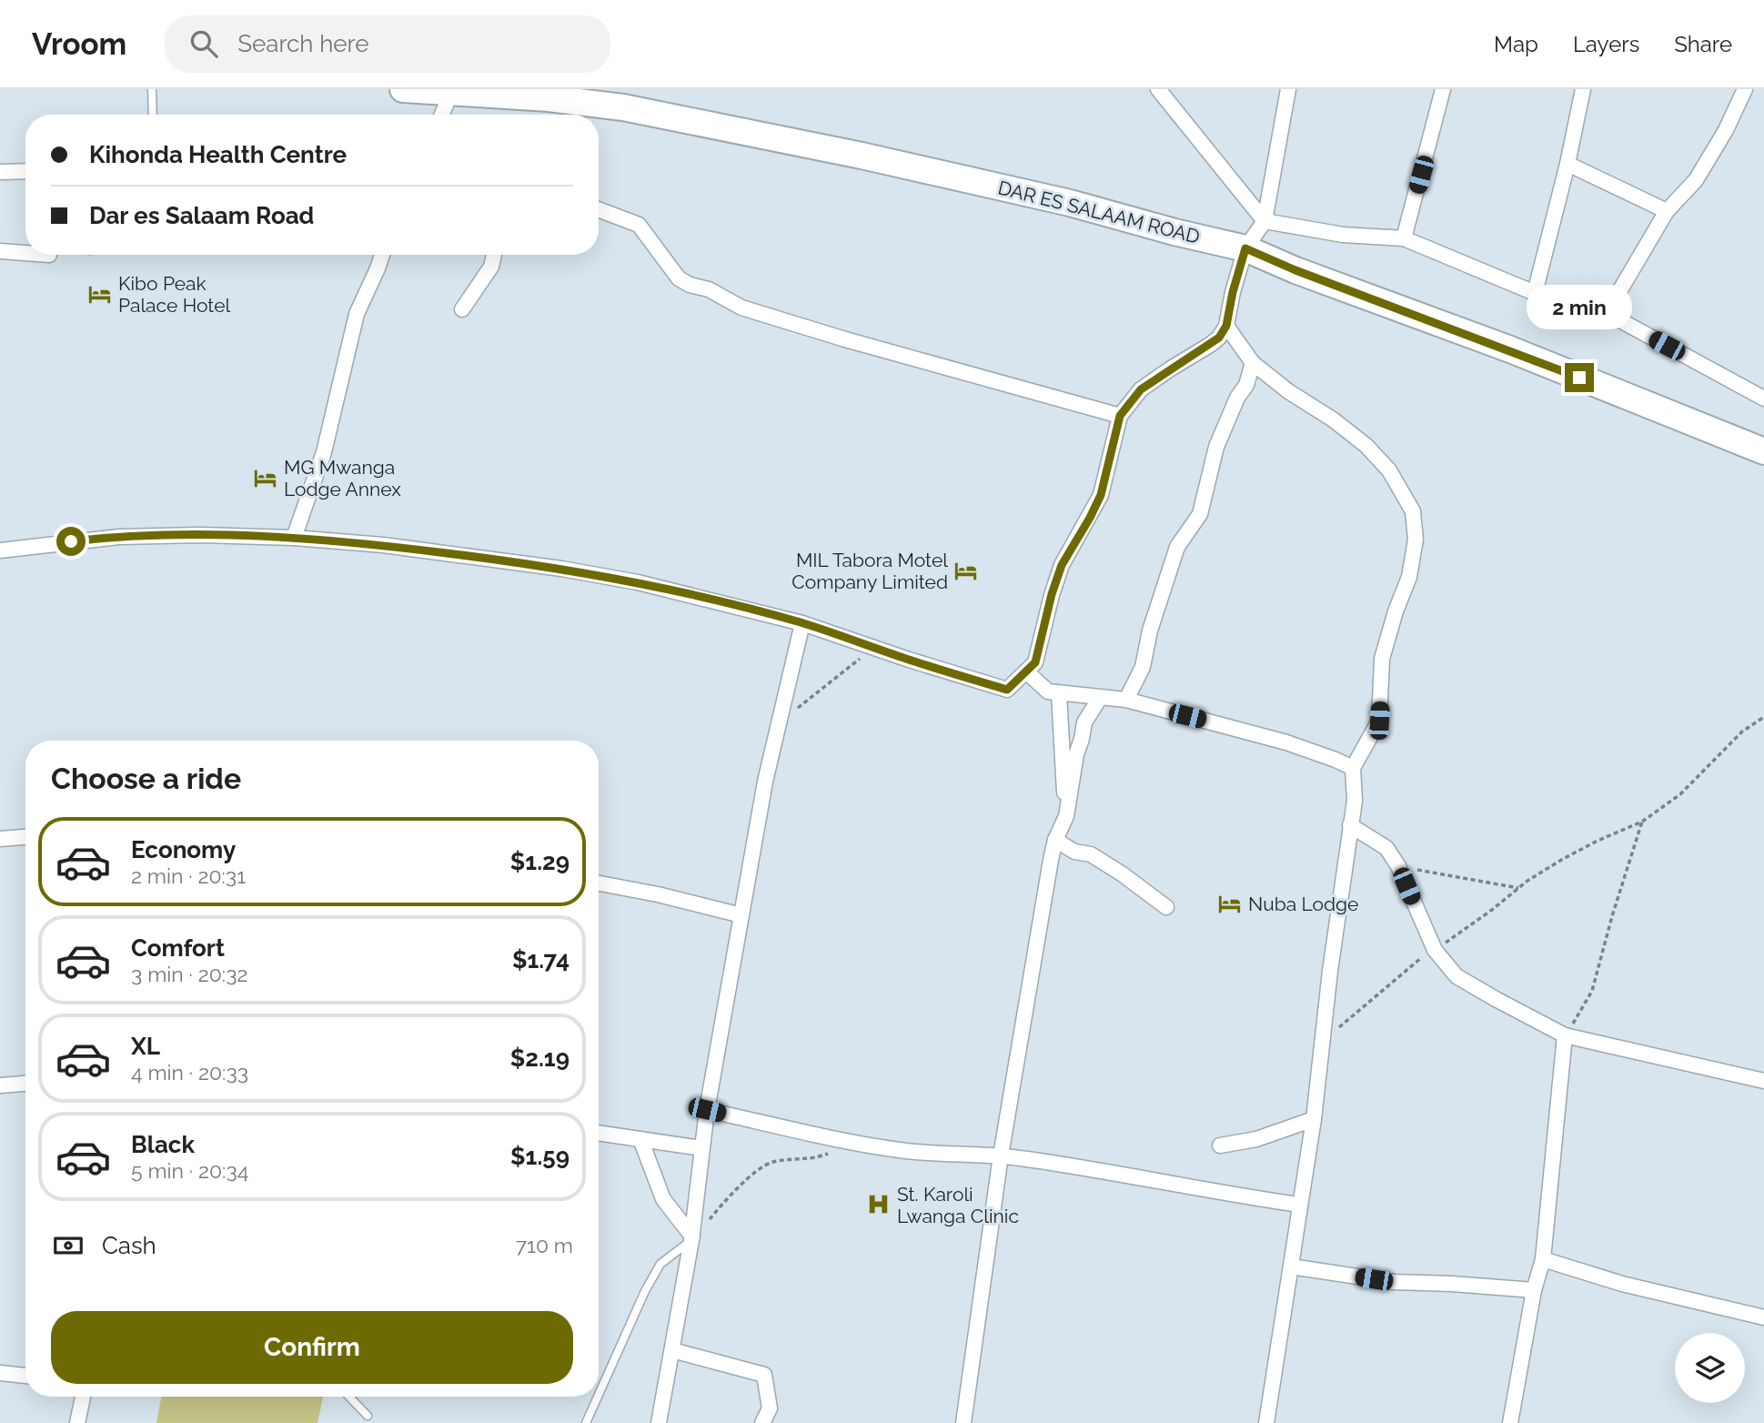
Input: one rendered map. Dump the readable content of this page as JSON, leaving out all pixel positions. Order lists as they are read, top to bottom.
{
  "streets": {
    "highway": ["DAR ES SALAAM ROAD"]
  },
  "places": {
    "hotel": [
      "Kibo Peak Palace Hotel",
      "MG Mwanga Lodge Annex",
      "MIL Tabora Motel Company Limited",
      "Nuba Lodge"
    ],
    "hospital": ["St. Karoli Lwanga Clinic"]
  },
  "page": {
    "header": "Vroom",
    "search": "Search here",
    "nav": ["Map", "Layers", "Share"],
    "banner": ["Kihonda Health Centre", "Dar es Salaam Road"],
    "bubble": "2 min",
    "heading": "Choose a ride",
    "list": [
      {
        "name": "Economy",
        "note": "2 min · 20:31",
        "value": "$1.29"
      },
      {
        "name": "Comfort",
        "note": "3 min · 20:32",
        "value": "$1.74"
      },
      {
        "name": "XL",
        "note": "4 min · 20:33",
        "value": "$2.19"
      },
      {
        "name": "Black",
        "note": "5 min · 20:34",
        "value": "$1.59"
      }
    ],
    "pay": ["Cash", "710 m"],
    "buttons": "Confirm"
  }
}
